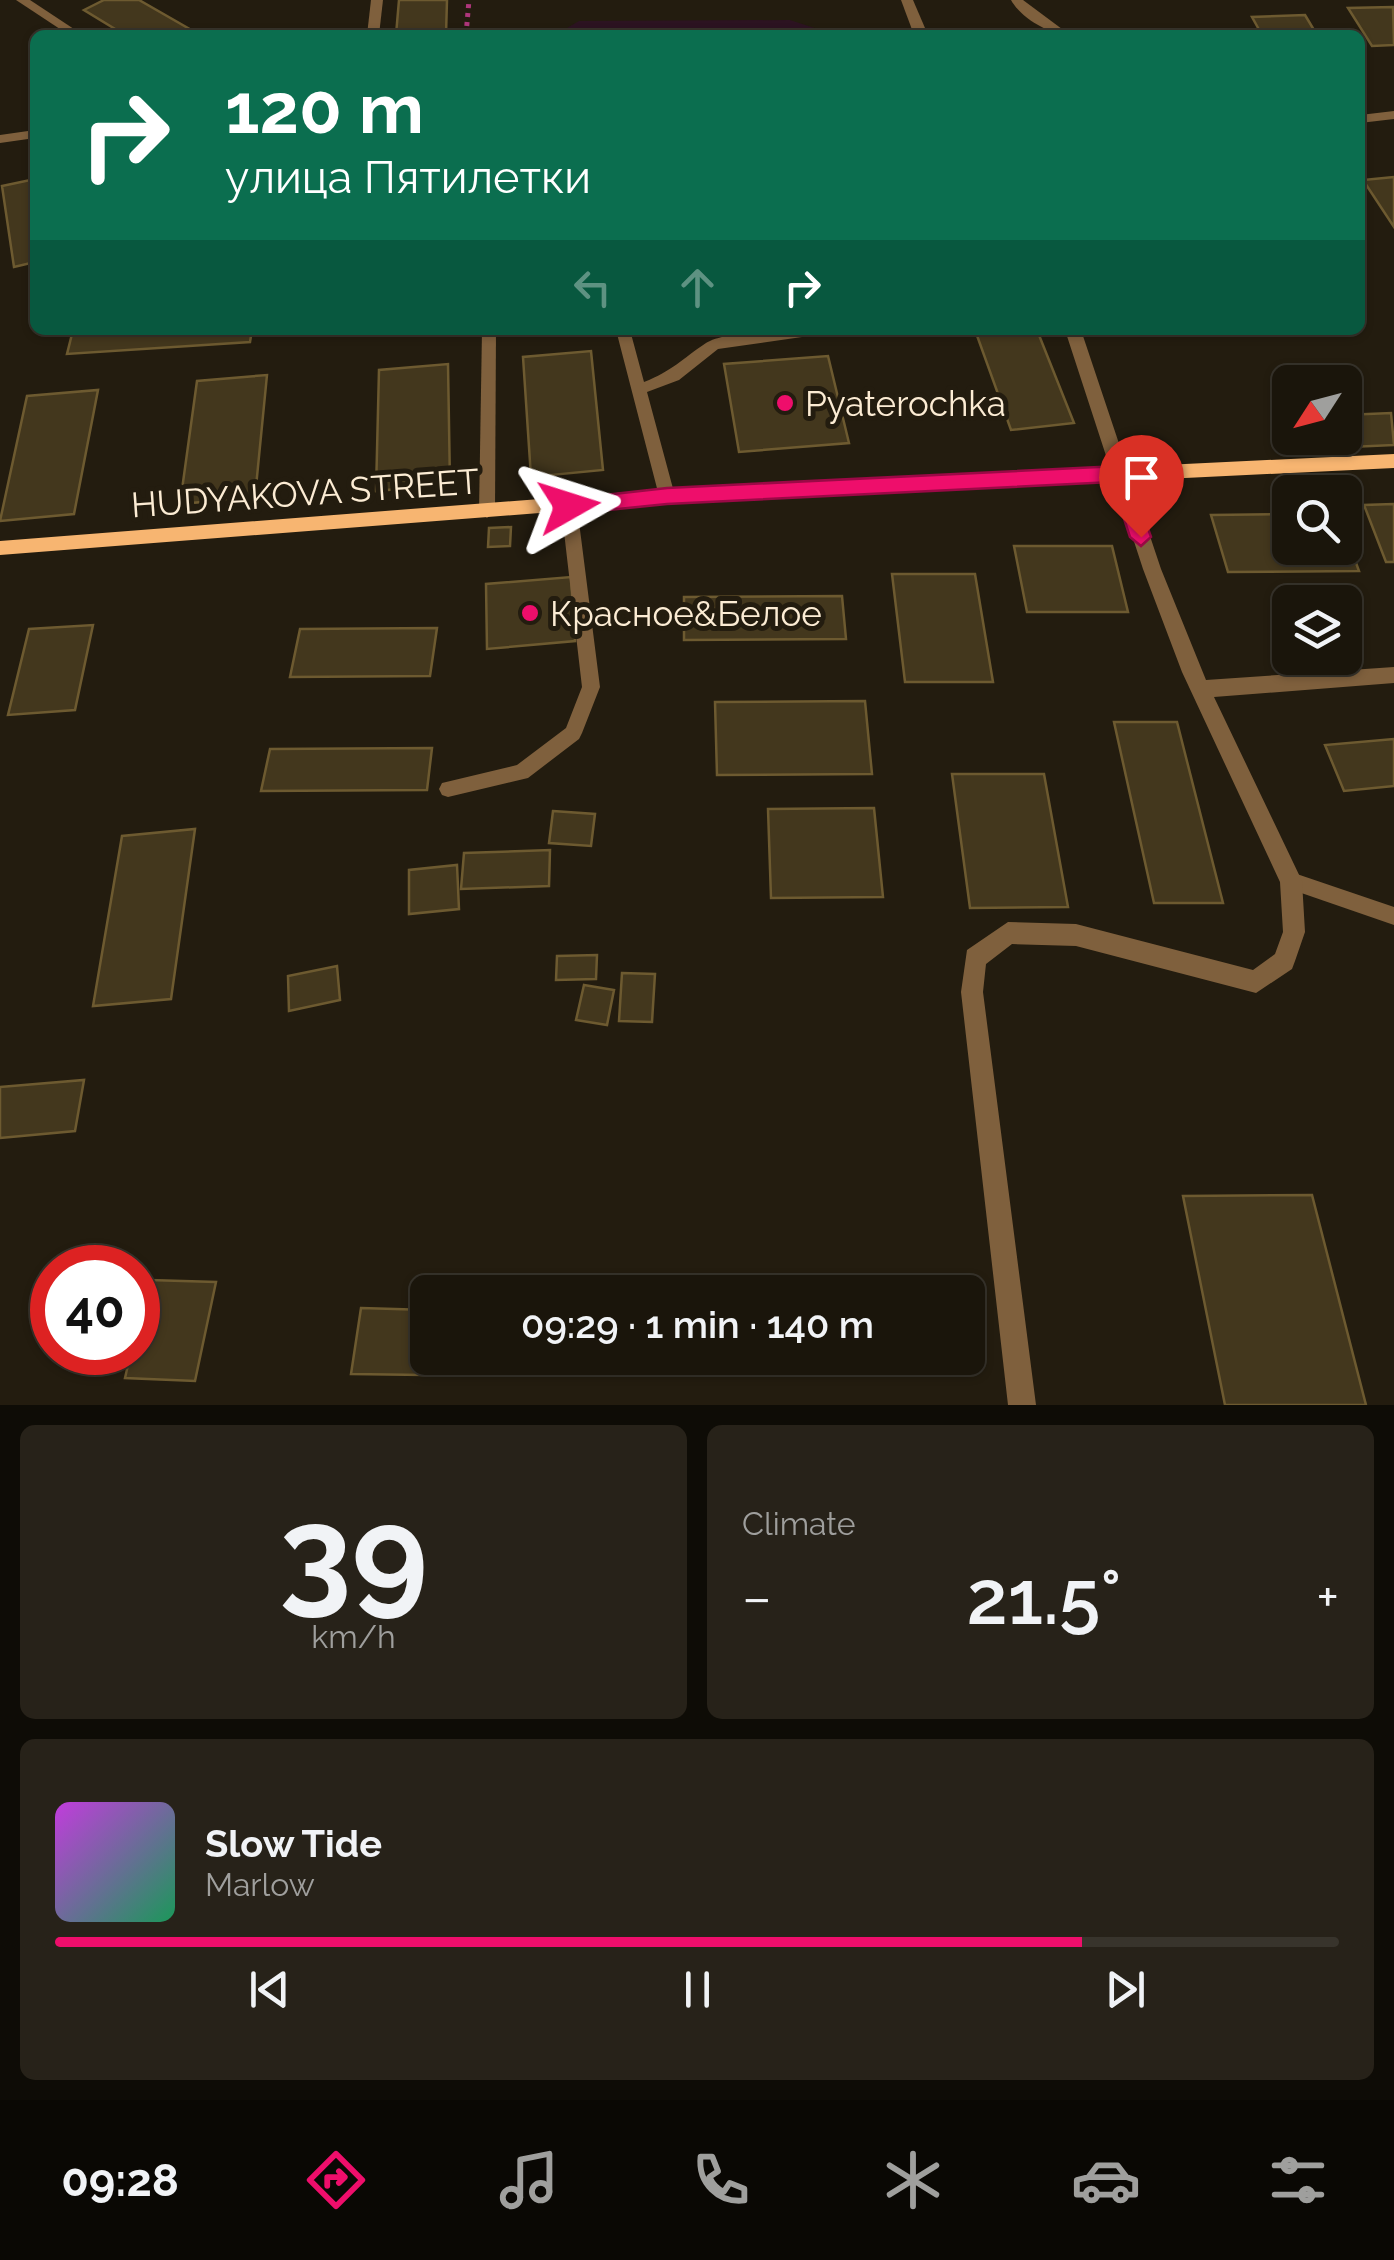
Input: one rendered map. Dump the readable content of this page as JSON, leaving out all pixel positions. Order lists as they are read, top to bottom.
{
  "streets": {
    "street": ["HUDYAKOVA STREET"]
  },
  "places": ["Pyaterochka", "Красное&Белое"],
  "north": "bottom left",
  "page": {
    "turn": ["120 m", "улица Пятилетки"],
    "limit": "40",
    "trip": "09:29 · 1 min · 140 m",
    "tile": [
      ["39", "km/h"],
      "Climate"
    ],
    "heat": ["−", "21.5°", "+"],
    "song": ["Slow Tide", "Marlow"],
    "tabs": "09:28"
  }
}
